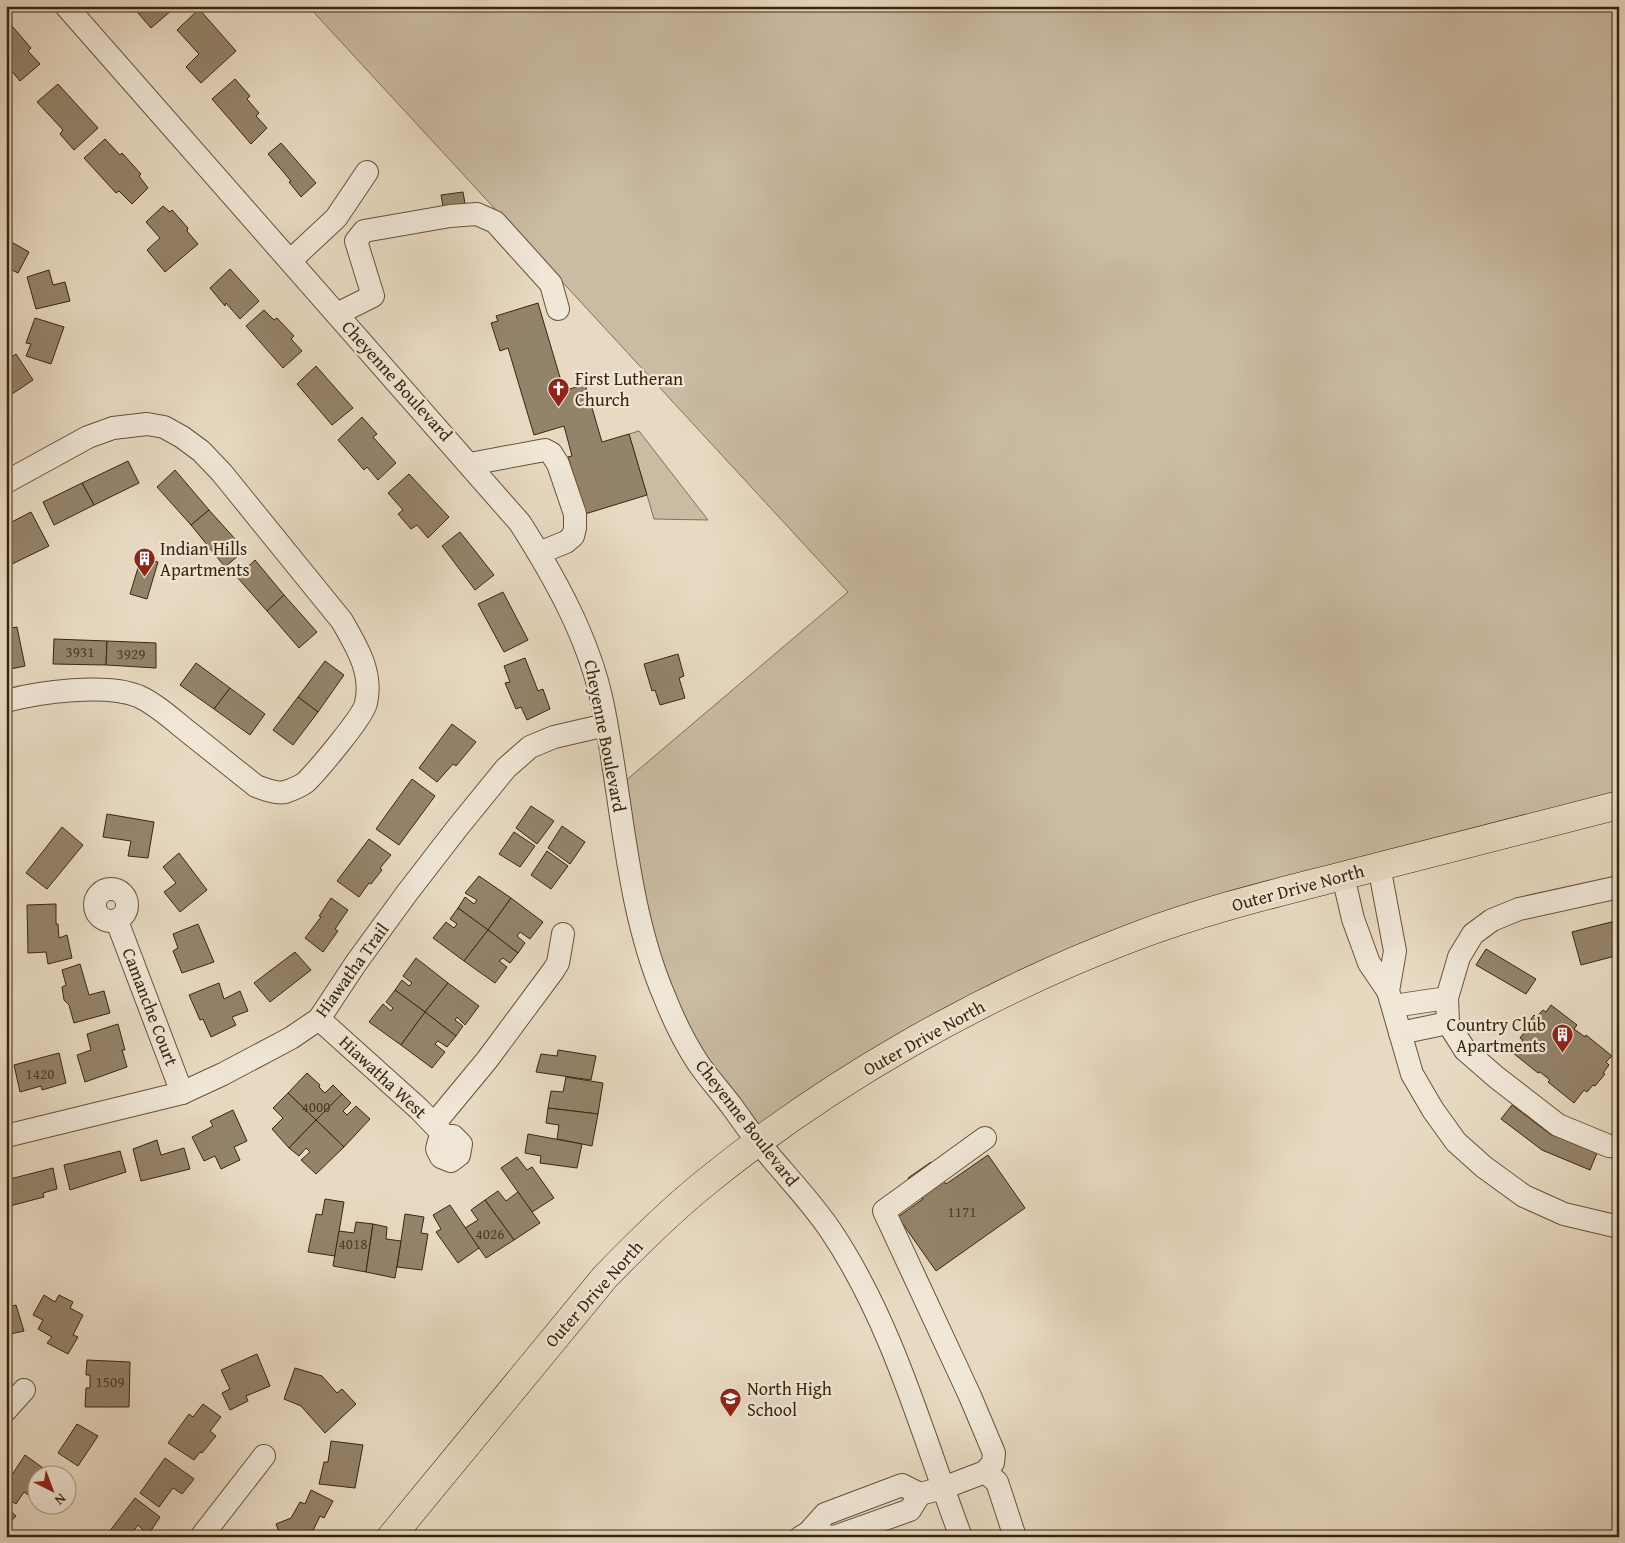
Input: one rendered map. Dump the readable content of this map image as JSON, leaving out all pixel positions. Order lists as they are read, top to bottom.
{
  "streets": {
    "main road": ["Outer Drive North"],
    "street": [
      "Cheyenne Boulevard",
      "Hiawatha Trail",
      "Camanche Court",
      "Hiawatha West"
    ]
  },
  "crossings": [
    ["Cheyenne Boulevard", "Outer Drive North"],
    ["Cheyenne Boulevard", "Hiawatha Trail"],
    ["Hiawatha Trail", "Camanche Court"],
    ["Hiawatha Trail", "Hiawatha West"]
  ],
  "places": {
    "church": ["First Lutheran Church"],
    "building": ["Indian Hills Apartments", "Country Club Apartments"],
    "school or university": ["North High School"]
  },
  "house_numbers": [
    "3931",
    "3929",
    "1420",
    "4000",
    "1171",
    "4026",
    "4018",
    "1509"
  ],
  "north": "bottom right"
}
